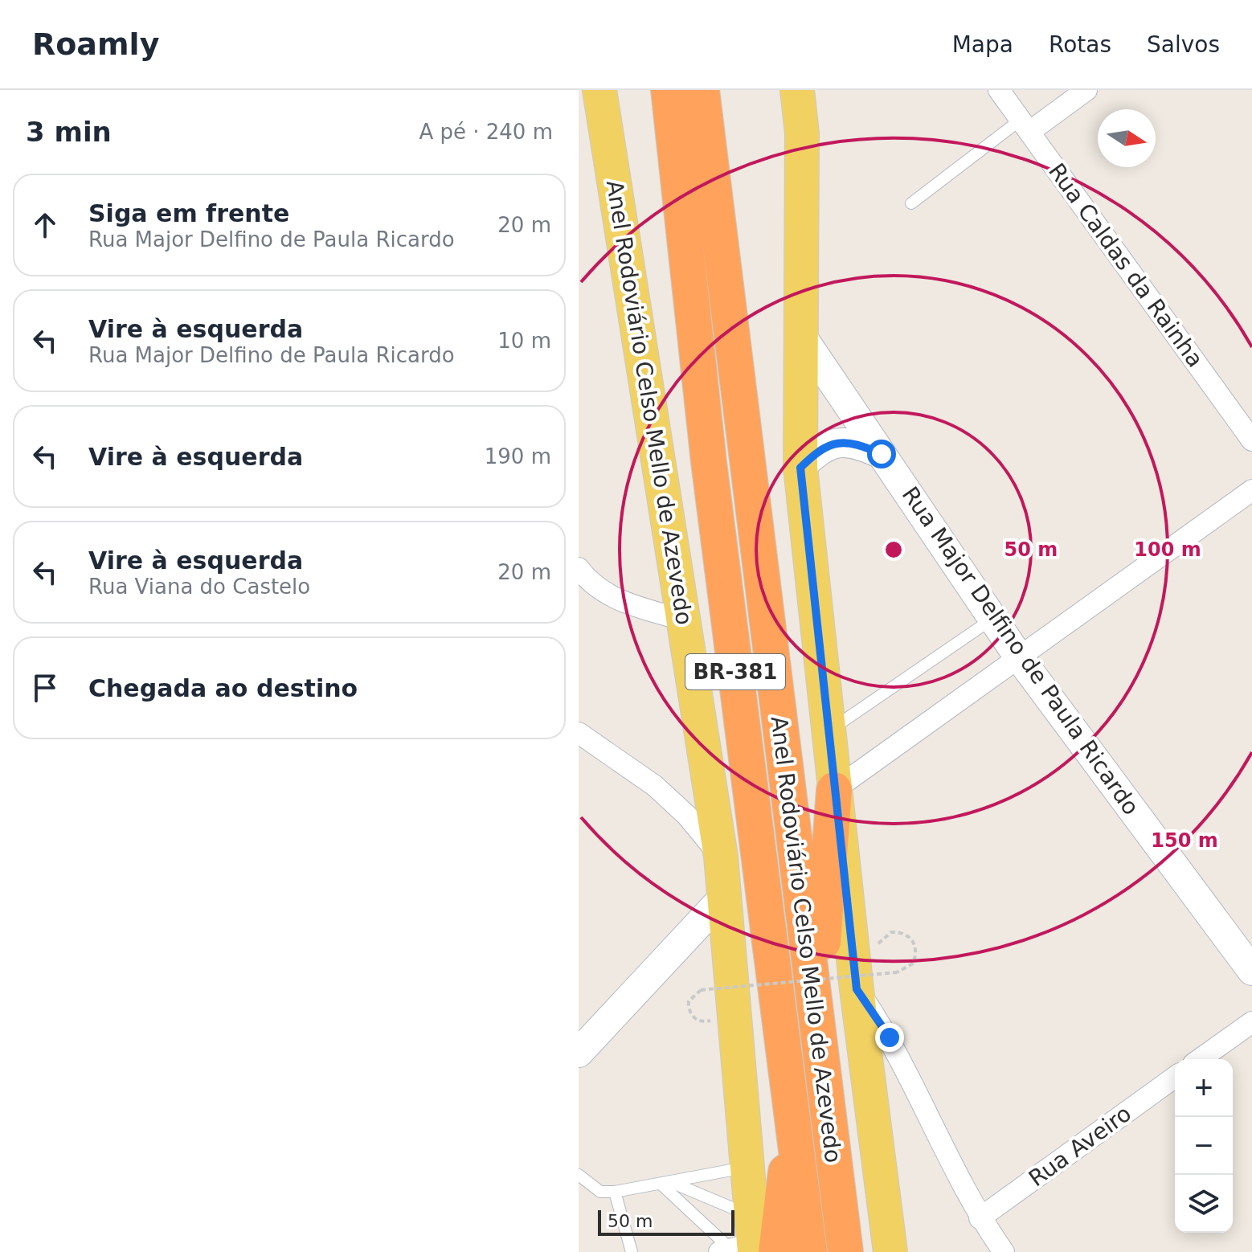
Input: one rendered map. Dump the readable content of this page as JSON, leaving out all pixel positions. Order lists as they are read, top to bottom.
{
  "streets": {
    "highway": ["Anel Rodoviário Celso Mello de Azevedo", "BR-381"],
    "street": ["Rua Caldas da Rainha", "Rua Major Delfino de Paula Ricardo", "Rua Aveiro"]
  },
  "crossings": [
    ["Anel Rodoviário Celso Mello de Azevedo", "Rua Major Delfino de Paula Ricardo"]
  ],
  "scale_bar": "50 m",
  "north": "right",
  "page": {
    "header": "Roamly",
    "nav": ["Mapa", "Rotas", "Salvos"],
    "heading": ["3 min", "A pé · 240 m"],
    "list": [
      ["Siga em frente", "Rua Major Delfino de Paula Ricardo", "20 m"],
      ["Vire à esquerda", "Rua Major Delfino de Paula Ricardo", "10 m"],
      ["Vire à esquerda", "190 m"],
      ["Vire à esquerda", "Rua Viana do Castelo", "20 m"],
      "Chegada ao destino"
    ],
    "map_buttons": ["+", "−"],
    "scale": "50 m"
  },
  "rings": ["50 m", "100 m", "150 m"]
}
